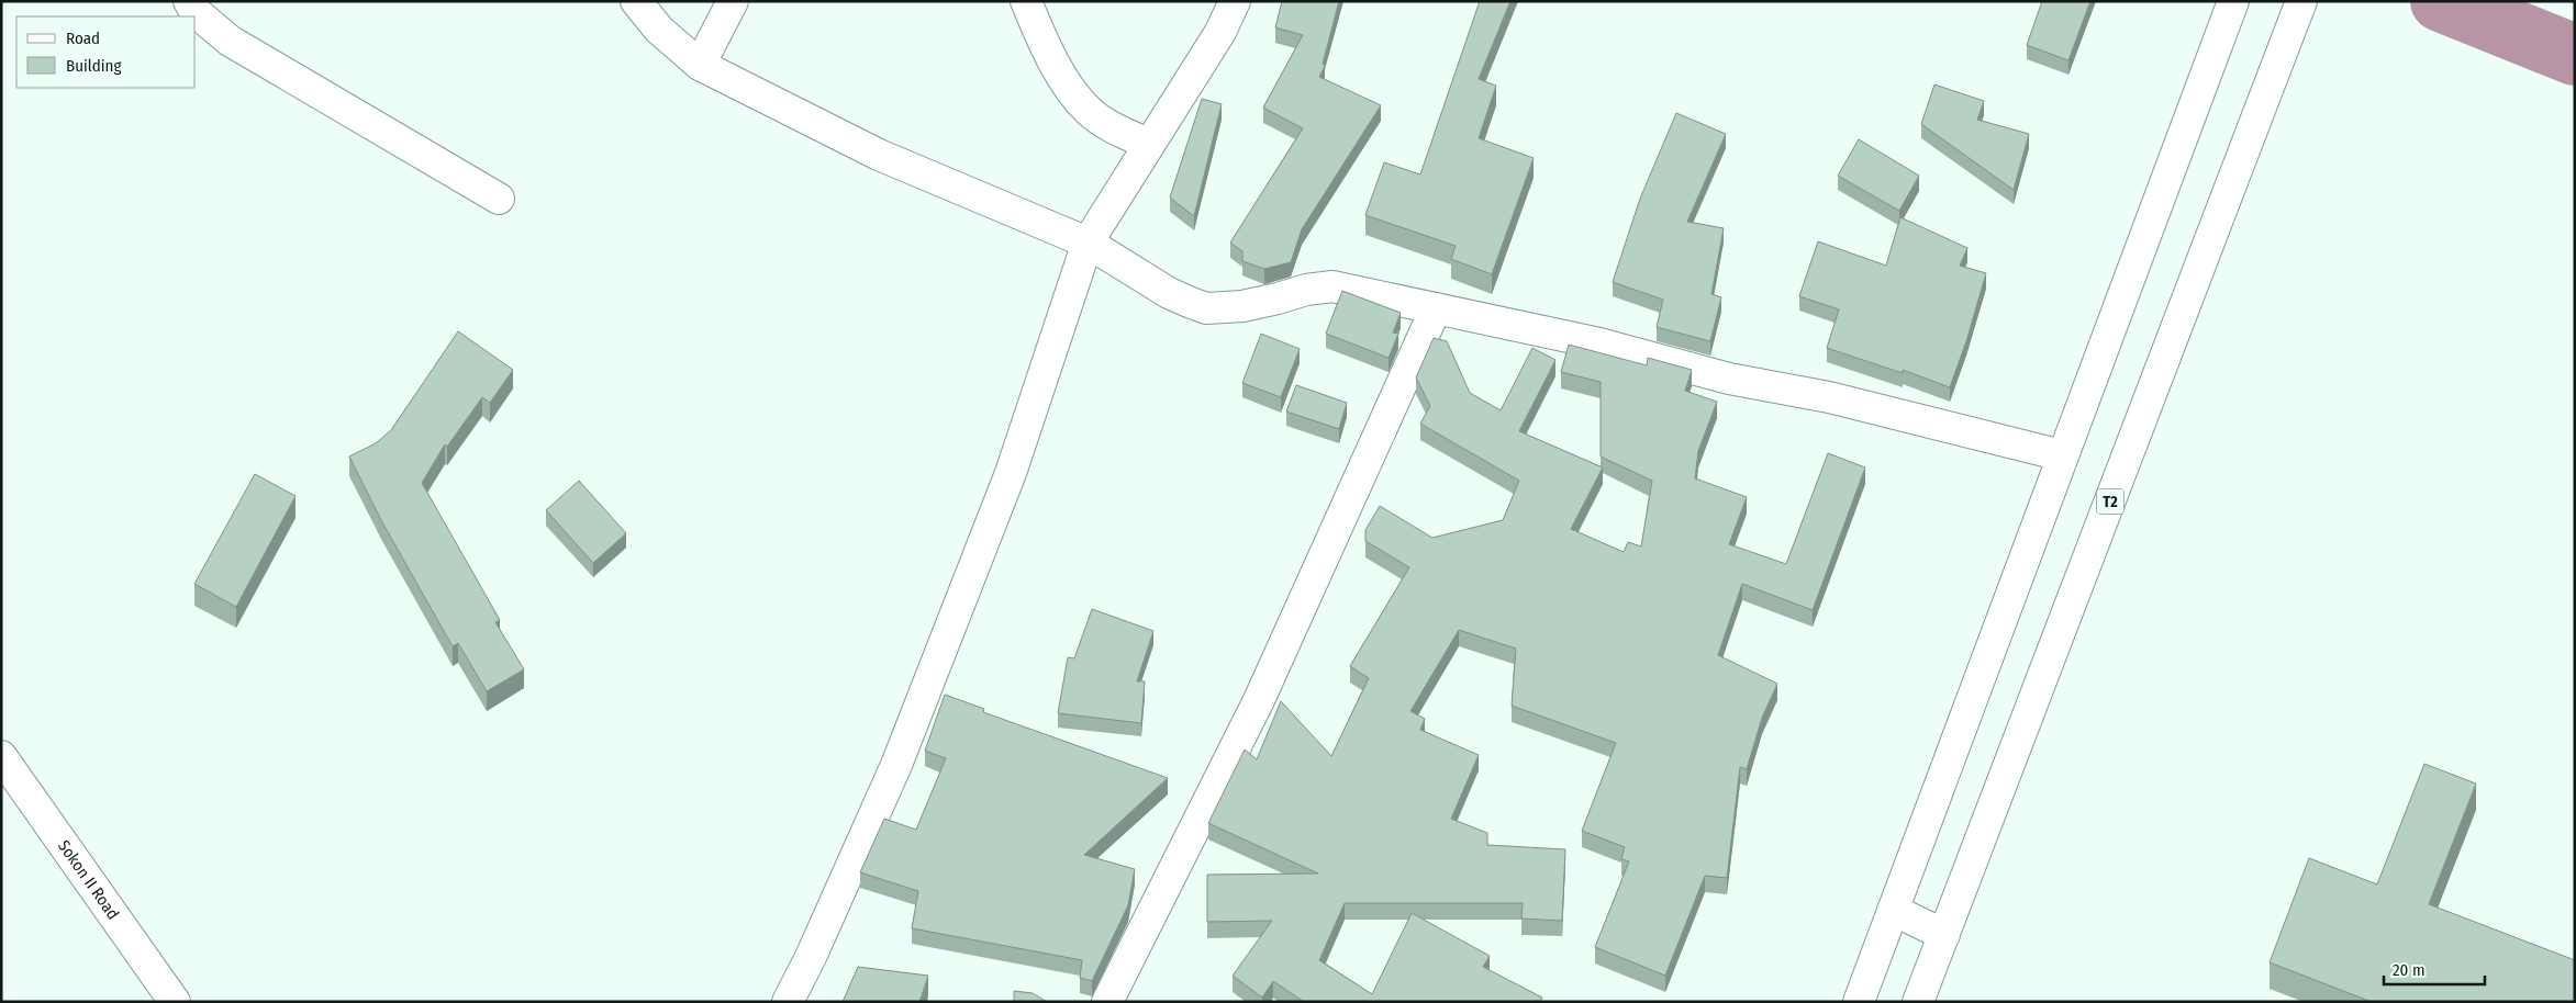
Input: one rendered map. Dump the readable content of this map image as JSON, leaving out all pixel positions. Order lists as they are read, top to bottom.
{
  "streets": {
    "main road": ["T2", "Sokon II Road"]
  },
  "legend": ["Road", "Building"],
  "scale_bar": "20 m"
}
